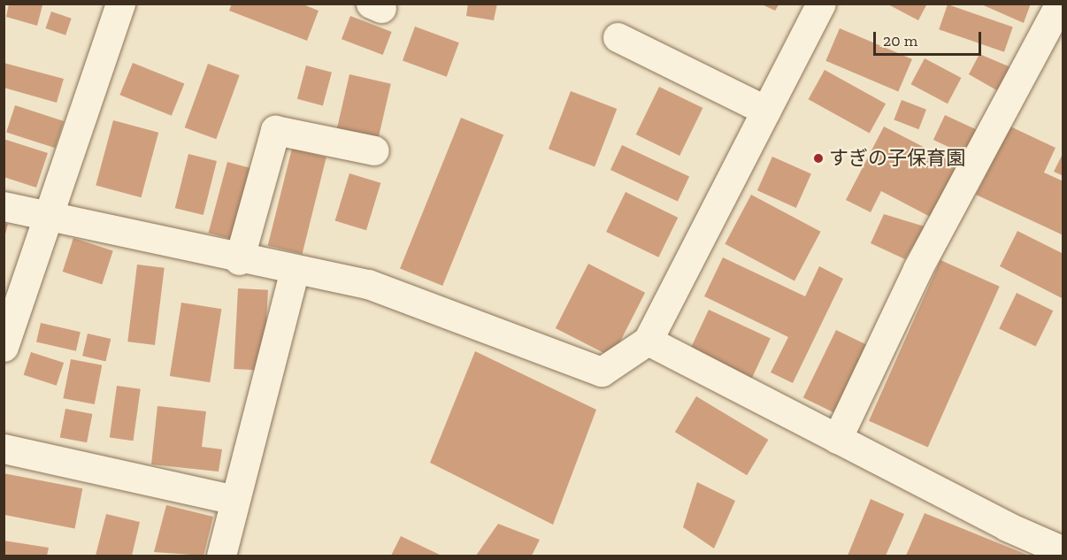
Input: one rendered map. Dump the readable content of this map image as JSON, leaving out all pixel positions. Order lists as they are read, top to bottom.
{
  "places": ["すぎの子保育園"],
  "scale_bar": "20 m"
}
